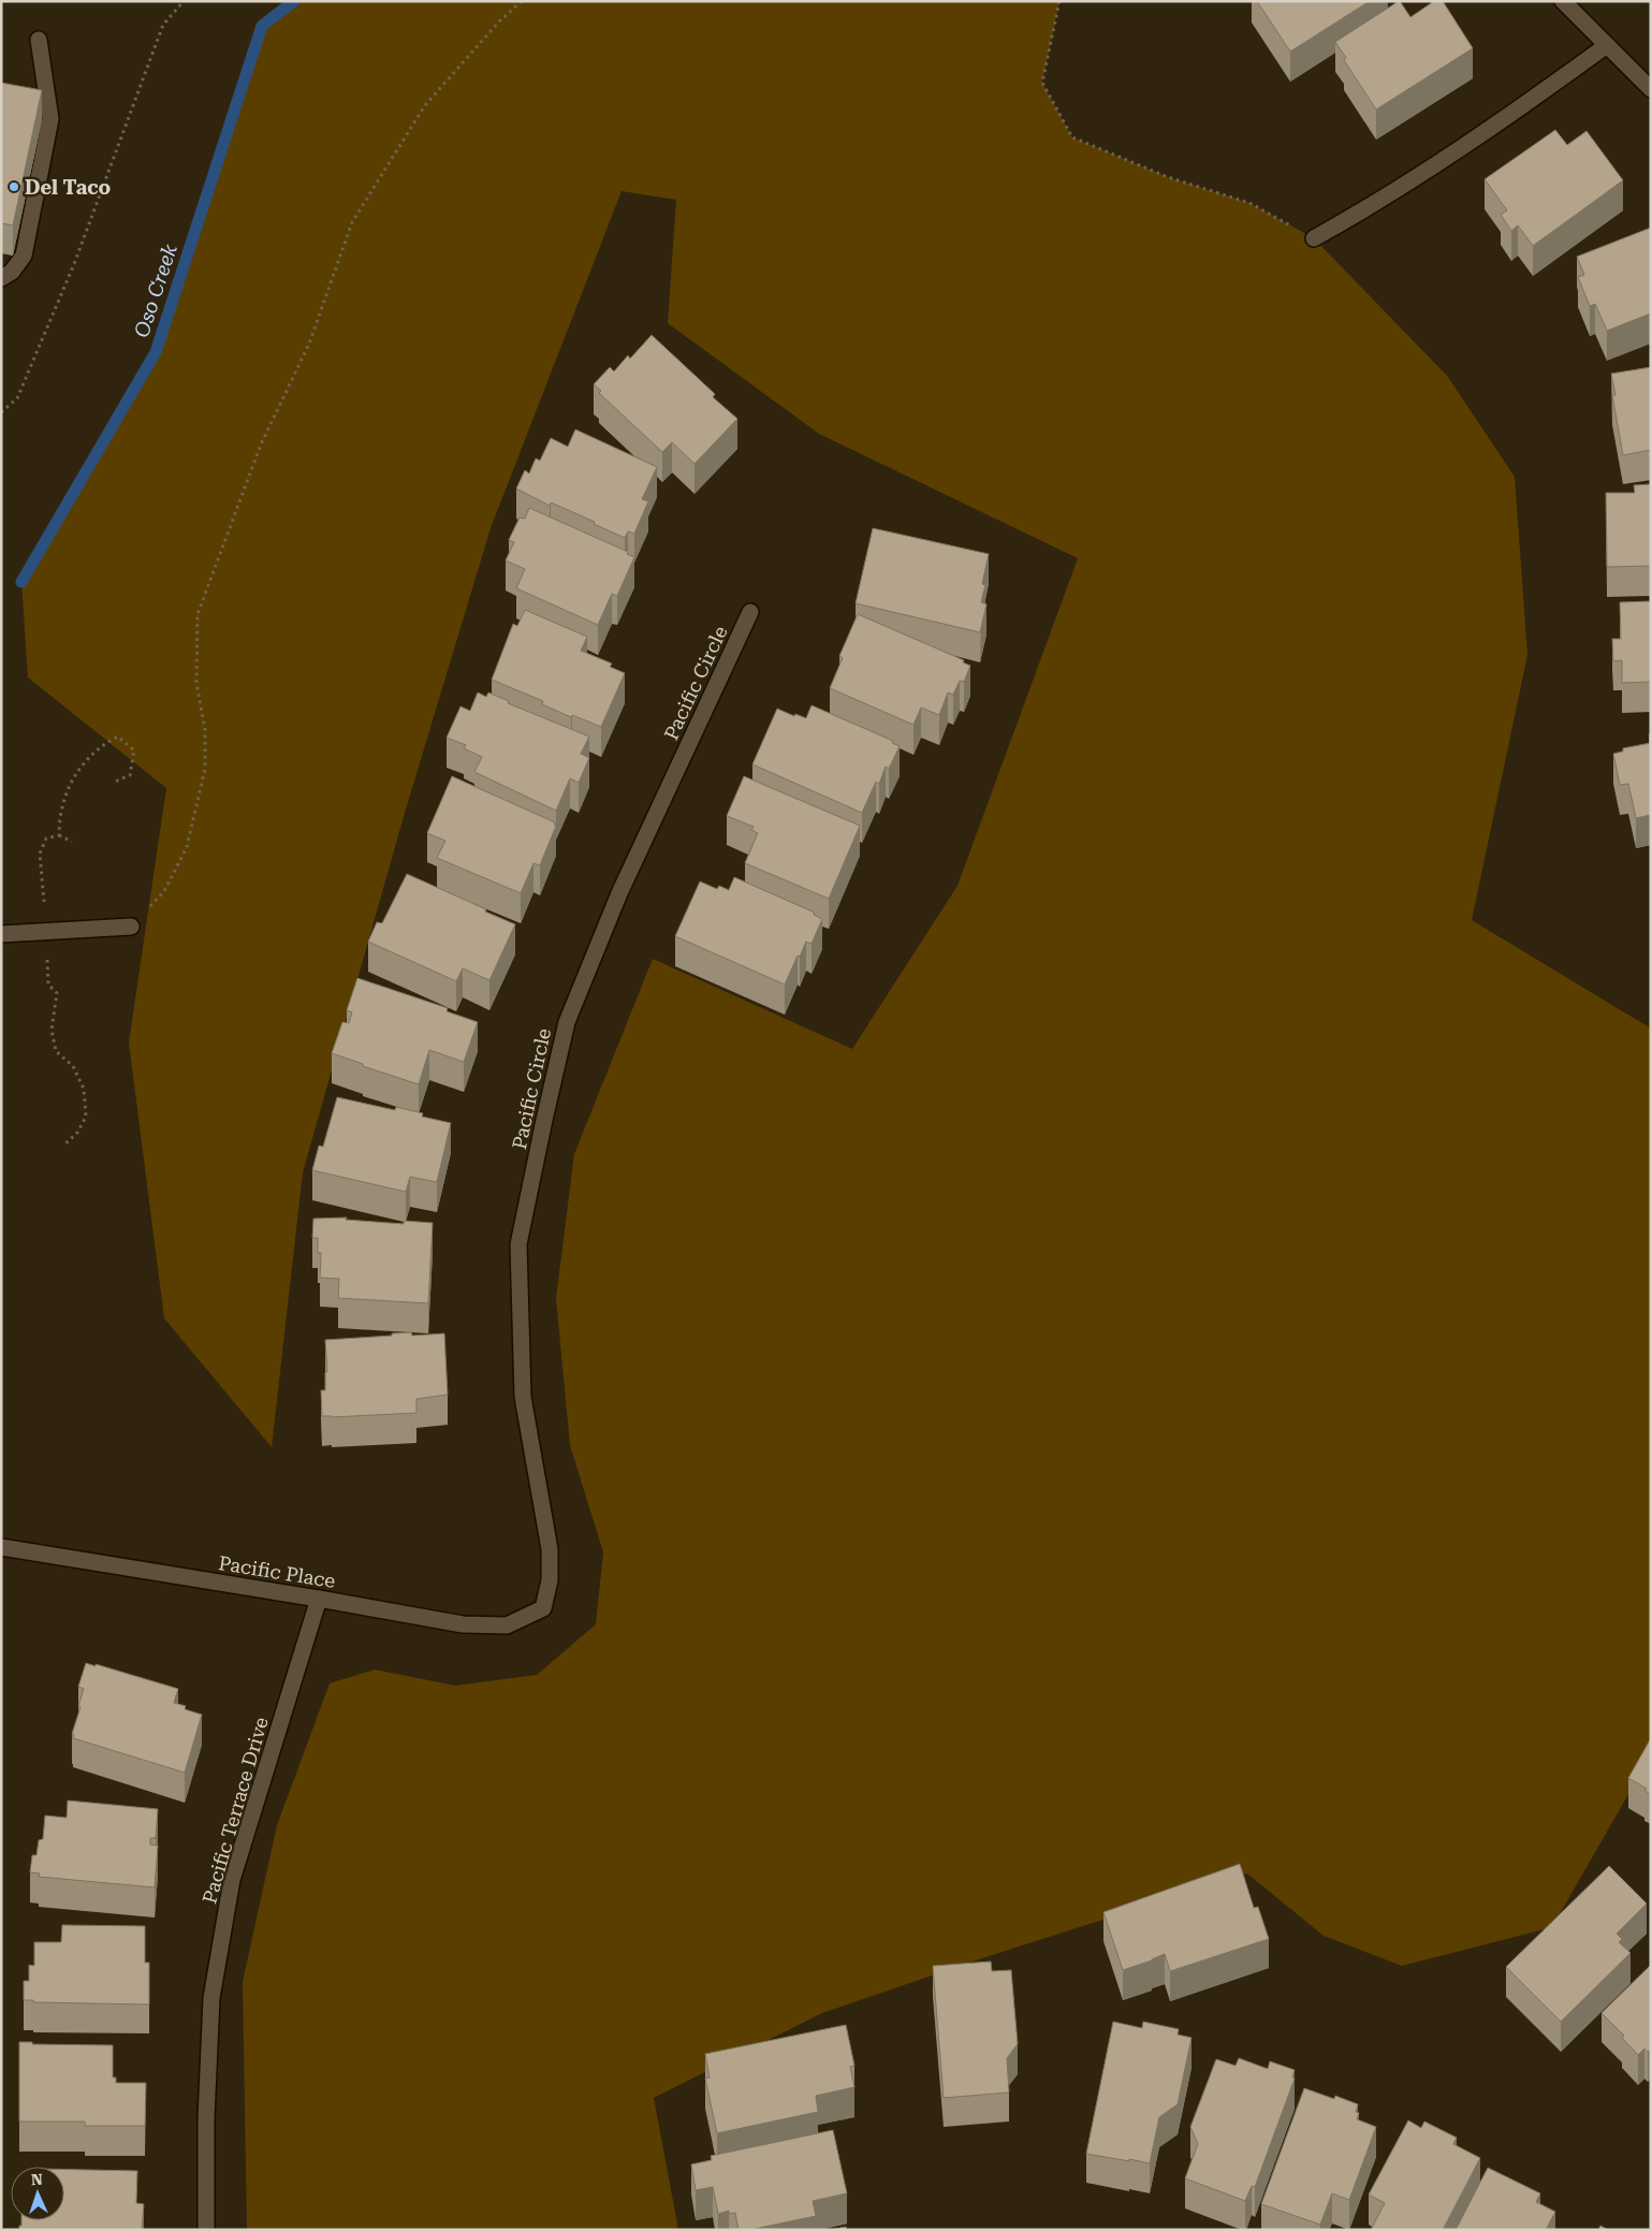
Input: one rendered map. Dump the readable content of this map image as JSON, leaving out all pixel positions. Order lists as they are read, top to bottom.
{
  "streets": {
    "street": ["Pacific Circle", "Pacific Place", "Pacific Terrace Drive"]
  },
  "crossings": [
    ["Pacific Circle", "Pacific Place"],
    ["Pacific Place", "Pacific Terrace Drive"]
  ],
  "water": ["Oso Creek"],
  "places": ["Del Taco"],
  "north": "top"
}
